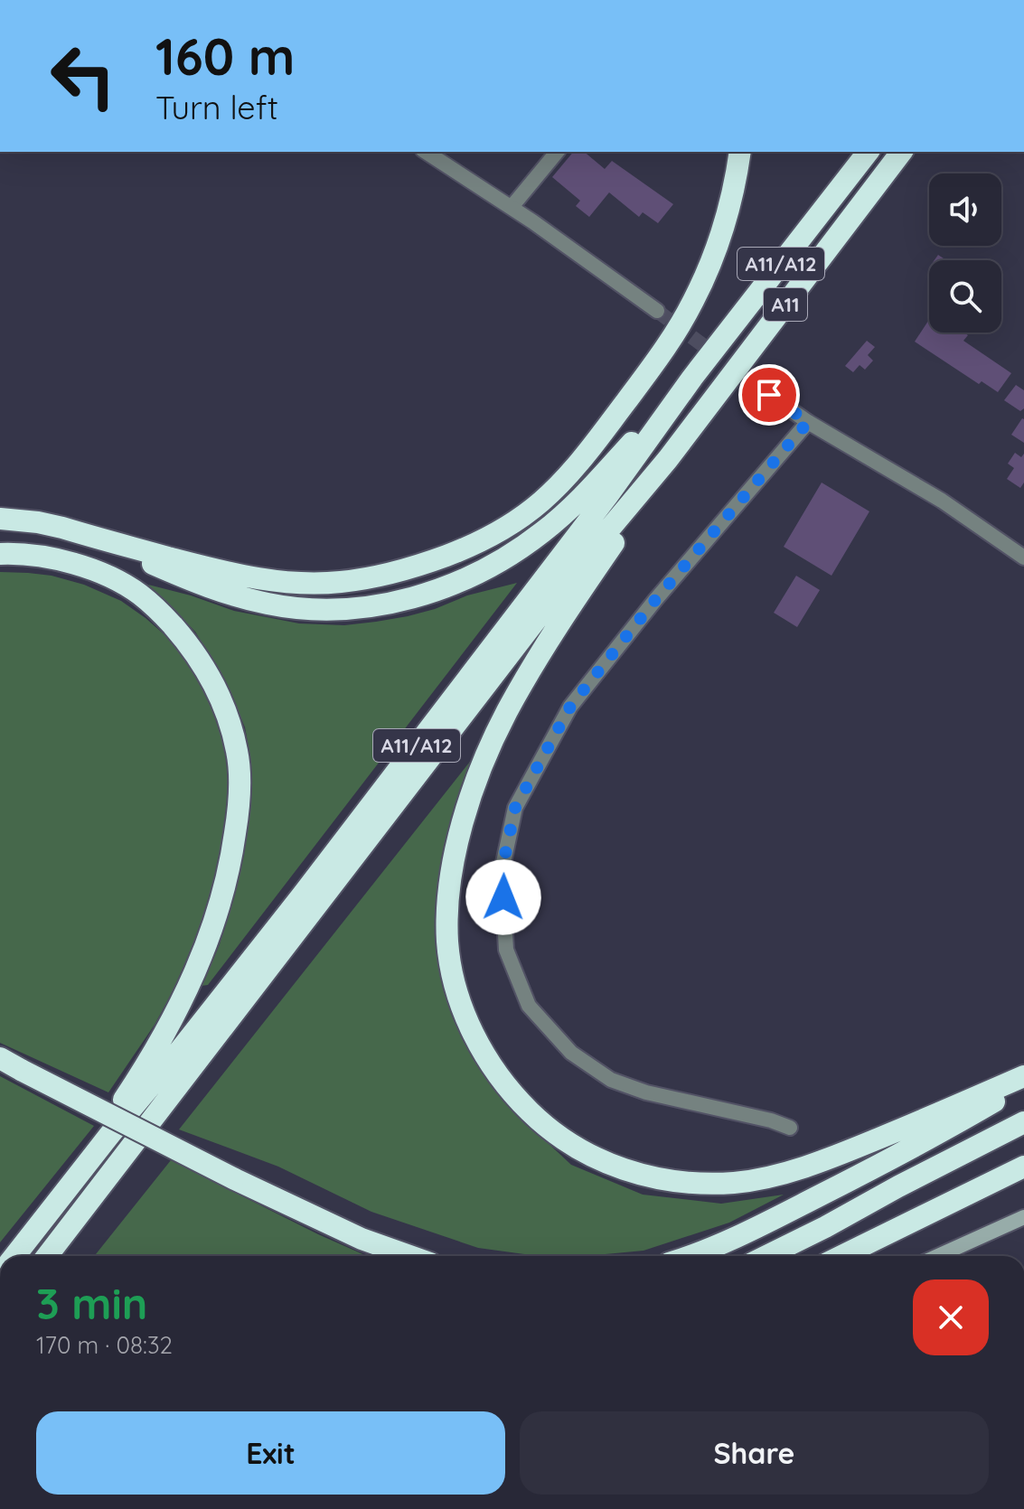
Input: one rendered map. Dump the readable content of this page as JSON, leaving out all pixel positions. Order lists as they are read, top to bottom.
{
  "streets": {
    "highway": ["A11/A12", "A11"]
  },
  "crossings": [
    ["A11/A12", "A11"]
  ],
  "page": {
    "turn": ["160 m", "Turn left"],
    "heading": ["3 min", "170 m · 08:32"],
    "buttons": ["Exit", "Share"]
  }
}
